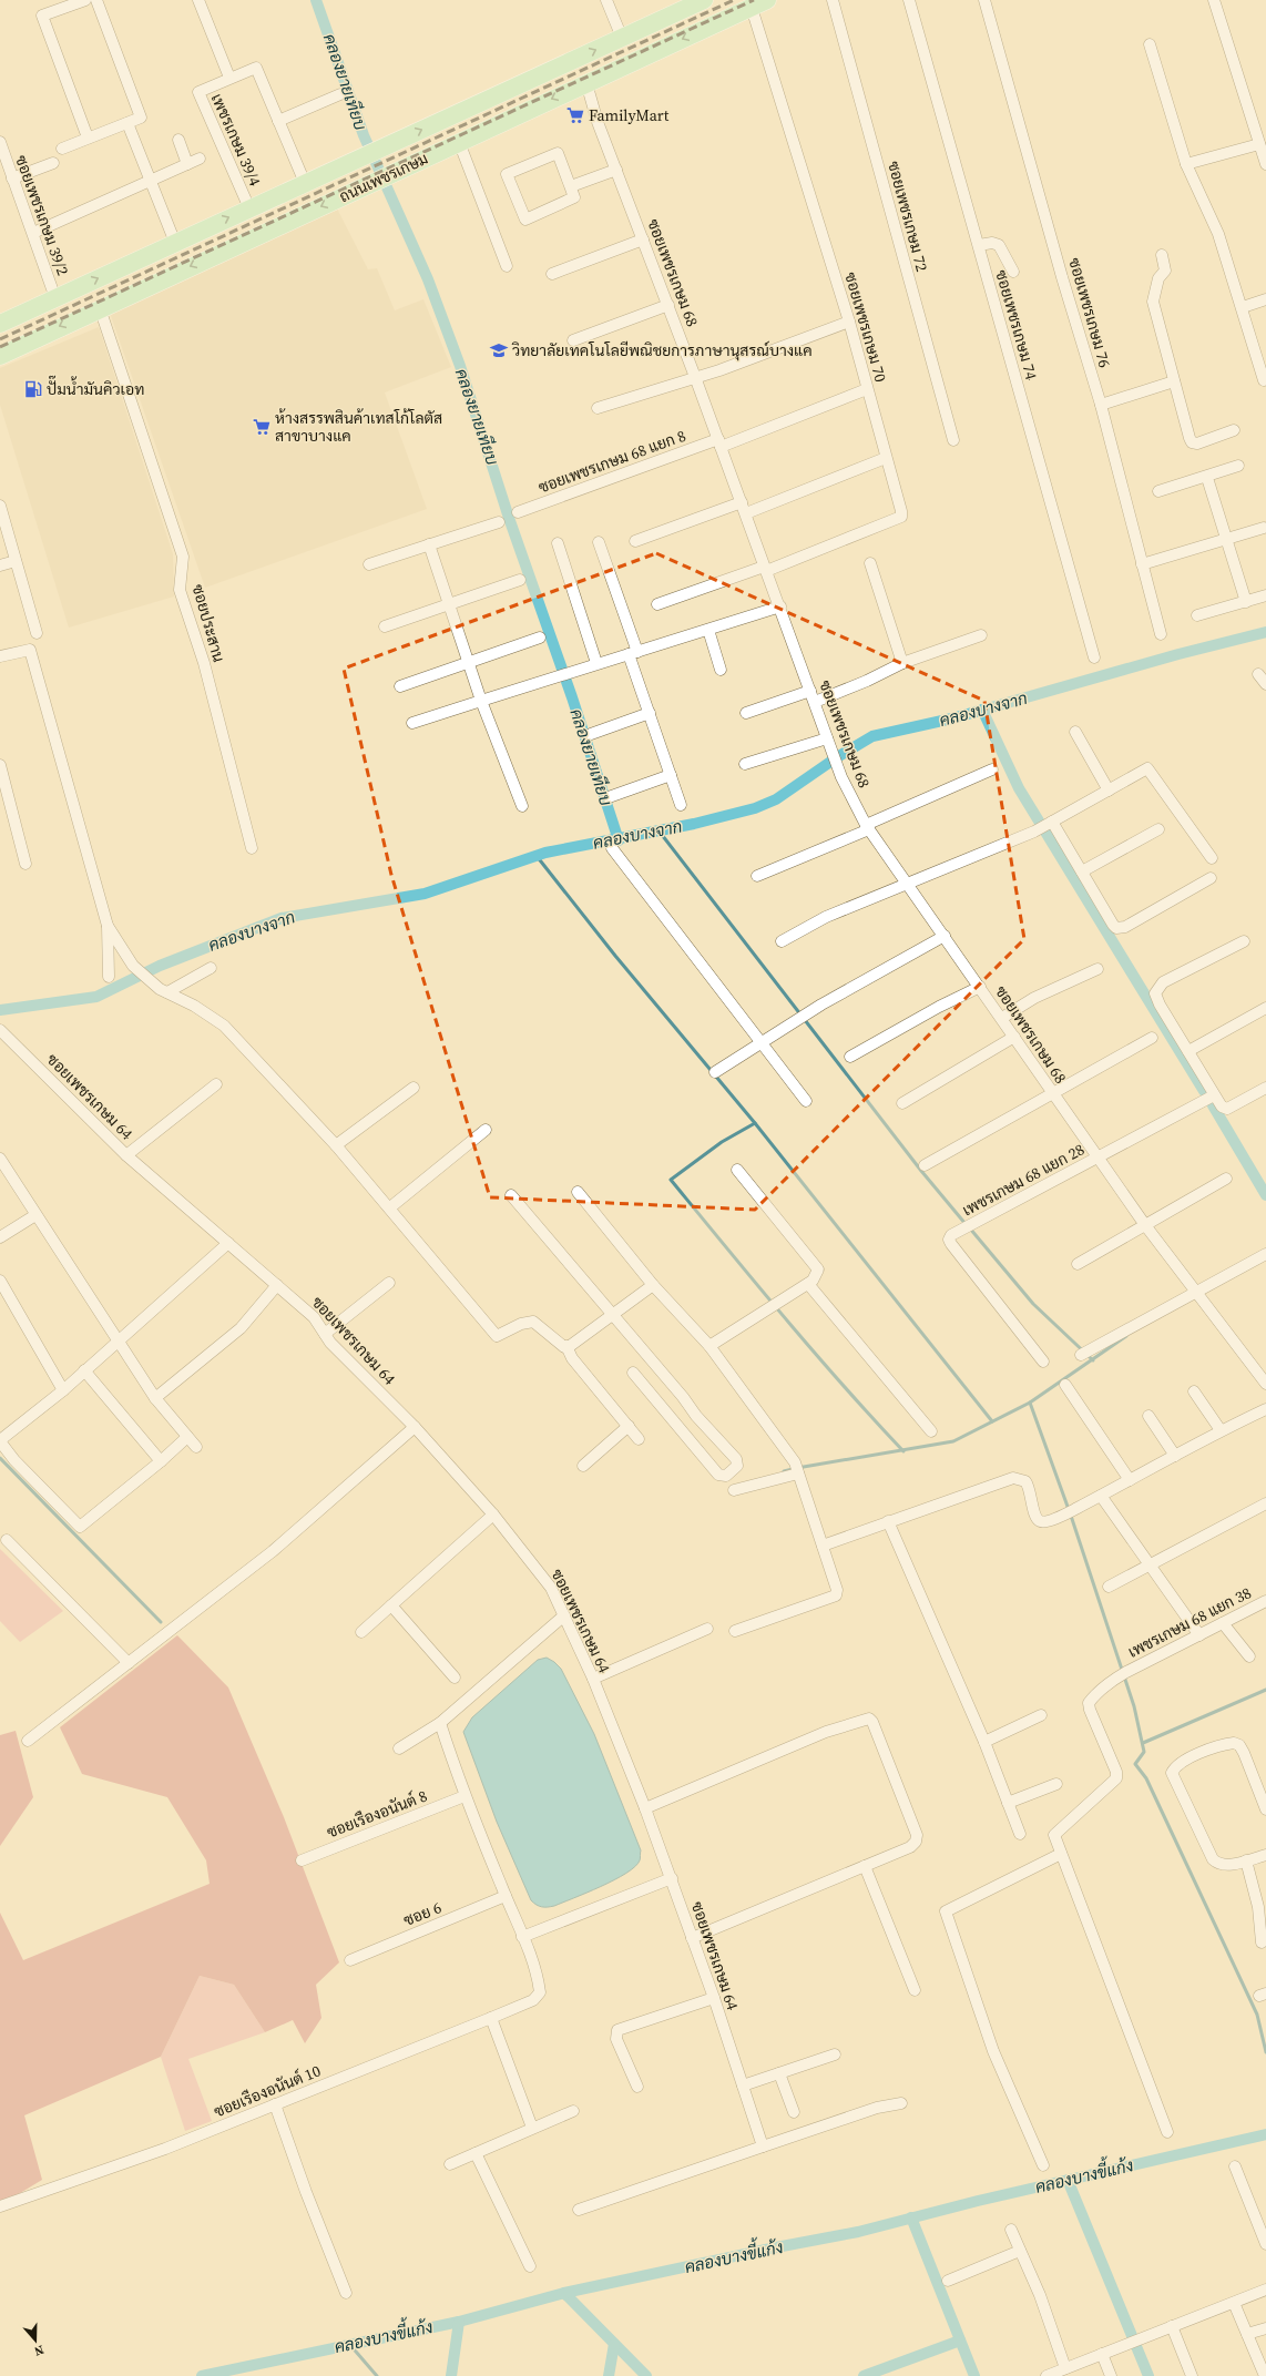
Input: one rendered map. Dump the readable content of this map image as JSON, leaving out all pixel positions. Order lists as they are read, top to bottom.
{
  "streets": {
    "main road": ["ถนนเพชรเกษม"],
    "street": [
      "เพชรเกษม 39/4",
      "ซอยเพชรเกษม 39/2",
      "ซอยเพชรเกษม 72",
      "ซอยเพชรเกษม 68",
      "ซอยเพชรเกษม 76",
      "ซอยเพชรเกษม 74",
      "ซอยเพชรเกษม 70",
      "ซอยเพชรเกษม 68 แยก 8",
      "ซอยประสาน",
      "ซอยเพชรเกษม 64",
      "เพชรเกษม 68 แยก 28",
      "เพชรเกษม 68 แยก 38",
      "ซอยเรืองอนันต์ 8",
      "ซอย 6",
      "ซอยเรืองอนันต์ 10"
    ]
  },
  "crossings": [
    ["เพชรเกษม 39/4", "ถนนเพชรเกษม"],
    ["ถนนเพชรเกษม", "ซอยเพชรเกษม 39/2"],
    ["ถนนเพชรเกษม", "ซอยเพชรเกษม 68"],
    ["ถนนเพชรเกษม", "ซอยเพชรเกษม 70"],
    ["ถนนเพชรเกษม", "ซอยประสาน"],
    ["ซอยเพชรเกษม 68", "ซอยเพชรเกษม 70"],
    ["ซอยเพชรเกษม 68", "ซอยเพชรเกษม 68 แยก 8"],
    ["ซอยเพชรเกษม 68", "เพชรเกษม 68 แยก 28"],
    ["ซอยเพชรเกษม 70", "ซอยเพชรเกษม 68 แยก 8"]
  ],
  "water": ["คลองยายเทียบ", "คลองบางจาก", "คลองบางขี้แก้ง"],
  "places": {
    "supermarket": ["FamilyMart", "ห้างสรรพสินค้าเทสโก้โลตัส สาขาบางแค"],
    "school or university": ["วิทยาลัยเทคโนโลยีพณิชยการภาษานุสรณ์บางแค"],
    "fuel station": ["ปั๊มน้ำมันคิวเอท"]
  },
  "north": "bottom"
}
